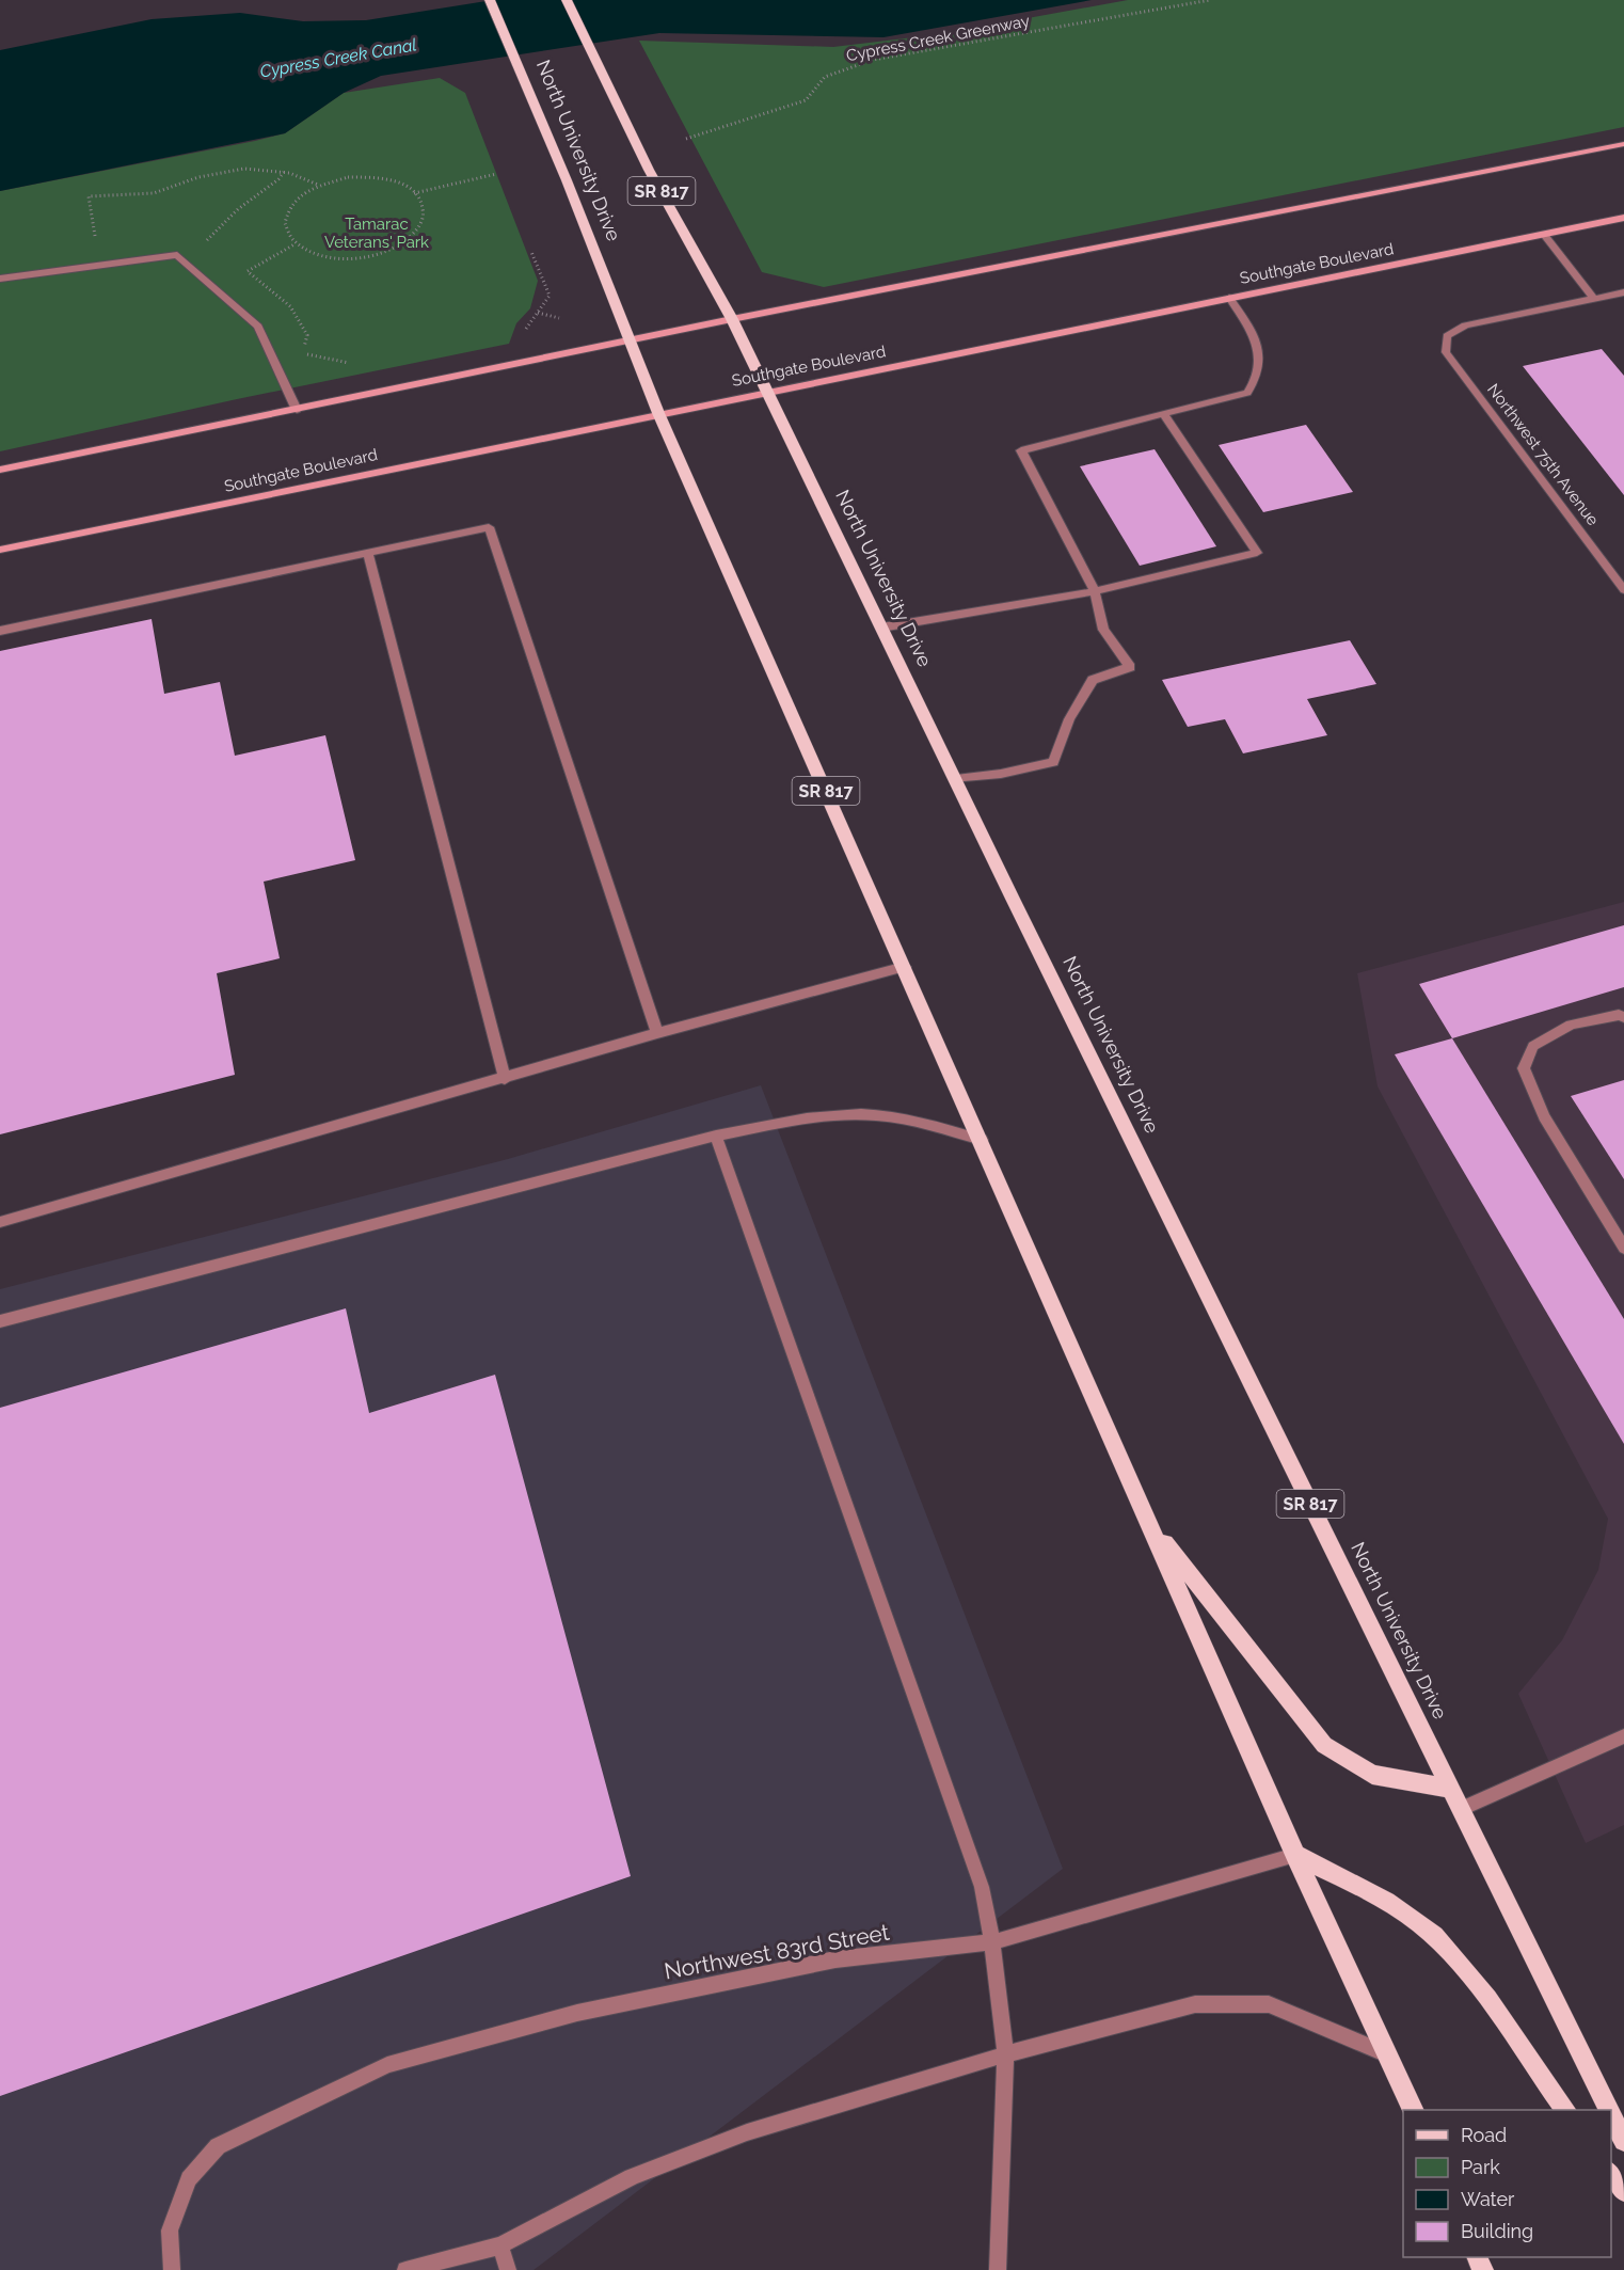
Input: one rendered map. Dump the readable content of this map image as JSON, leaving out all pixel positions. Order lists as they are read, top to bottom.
{
  "streets": {
    "main road": ["North University Drive", "SR 817", "Southgate Boulevard"],
    "lane": ["Northwest 75th Avenue", "Northwest 83rd Street"],
    "path": ["Cypress Creek Greenway"]
  },
  "crossings": [
    ["North University Drive", "Southgate Boulevard"],
    ["North University Drive", "Northwest 83rd Street"]
  ],
  "water": ["Cypress Creek Canal"],
  "parks": ["Tamarac Veterans' Park"],
  "legend": [
    "Road",
    "Park",
    "Water",
    "Building"
  ]
}
